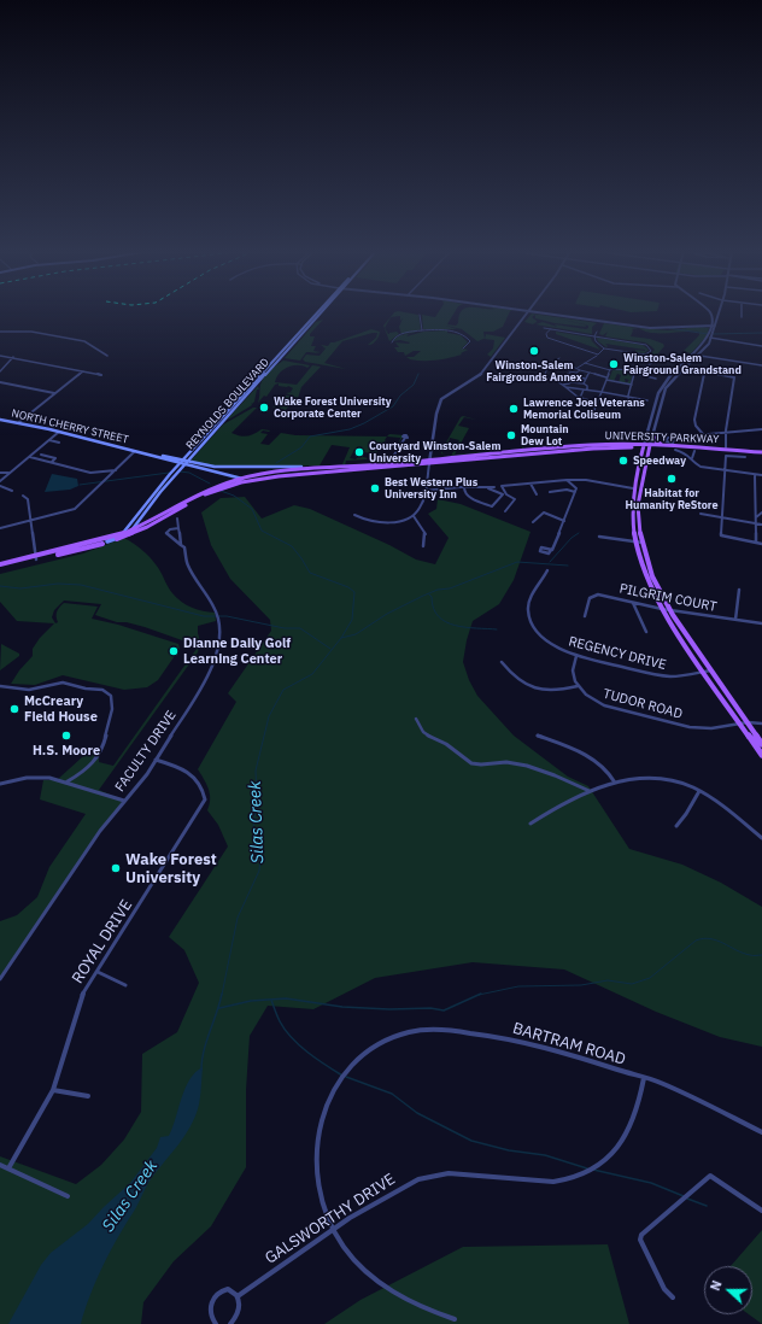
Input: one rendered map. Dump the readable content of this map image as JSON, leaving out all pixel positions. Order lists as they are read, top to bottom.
{
  "streets": {
    "main road": ["REYNOLDS BOULEVARD", "NORTH CHERRY STREET", "UNIVERSITY PARKWAY"],
    "street": [
      "PILGRIM COURT",
      "REGENCY DRIVE",
      "TUDOR ROAD",
      "FACULTY DRIVE",
      "ROYAL DRIVE",
      "BARTRAM ROAD",
      "GALSWORTHY DRIVE"
    ]
  },
  "crossings": [
    ["REYNOLDS BOULEVARD", "NORTH CHERRY STREET"],
    ["REYNOLDS BOULEVARD", "UNIVERSITY PARKWAY"],
    ["NORTH CHERRY STREET", "UNIVERSITY PARKWAY"],
    ["FACULTY DRIVE", "ROYAL DRIVE"],
    ["BARTRAM ROAD", "GALSWORTHY DRIVE"]
  ],
  "water": ["Silas Creek"],
  "places": [
    "Winston-Salem Fairgrounds Annex",
    "Winston-Salem Fairground Grandstand",
    "Wake Forest University Corporate Center",
    "Lawrence Joel Veterans Memorial Coliseum",
    "Mountain Dew Lot",
    "Courtyard Winston-Salem University",
    "Speedway",
    "Habitat for Humanity ReStore",
    "Best Western Plus University Inn",
    "Dianne Daily Golf Learning Center",
    "McCreary Field House",
    "H.S. Moore",
    "Wake Forest University"
  ],
  "north": "left"
}
